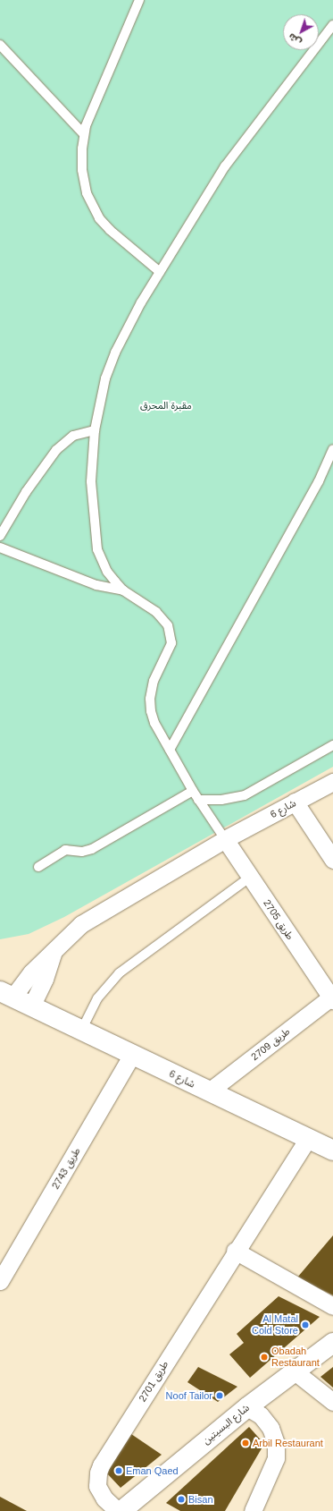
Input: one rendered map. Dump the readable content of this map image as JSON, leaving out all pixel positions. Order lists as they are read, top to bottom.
{
  "streets": {
    "street": [
      "شارع 6",
      "طريق 2705",
      "طريق 2709",
      "طريق 2743",
      "طريق 2701",
      "شارع البسيتين"
    ]
  },
  "crossings": [
    ["شارع 6", "طريق 2705"],
    ["شارع 6", "طريق 2709"],
    ["شارع 6", "طريق 2743"],
    ["شارع 6", "طريق 2701"],
    ["طريق 2705", "طريق 2709"]
  ],
  "parks": ["مقبرة المحرق"],
  "places": [
    "Al Matal Cold Store",
    "Obadah Restaurant",
    "Noof Tailor",
    "Arbil Restaurant",
    "Eman Qaed",
    "Bisan"
  ],
  "north": "bottom left"
}
